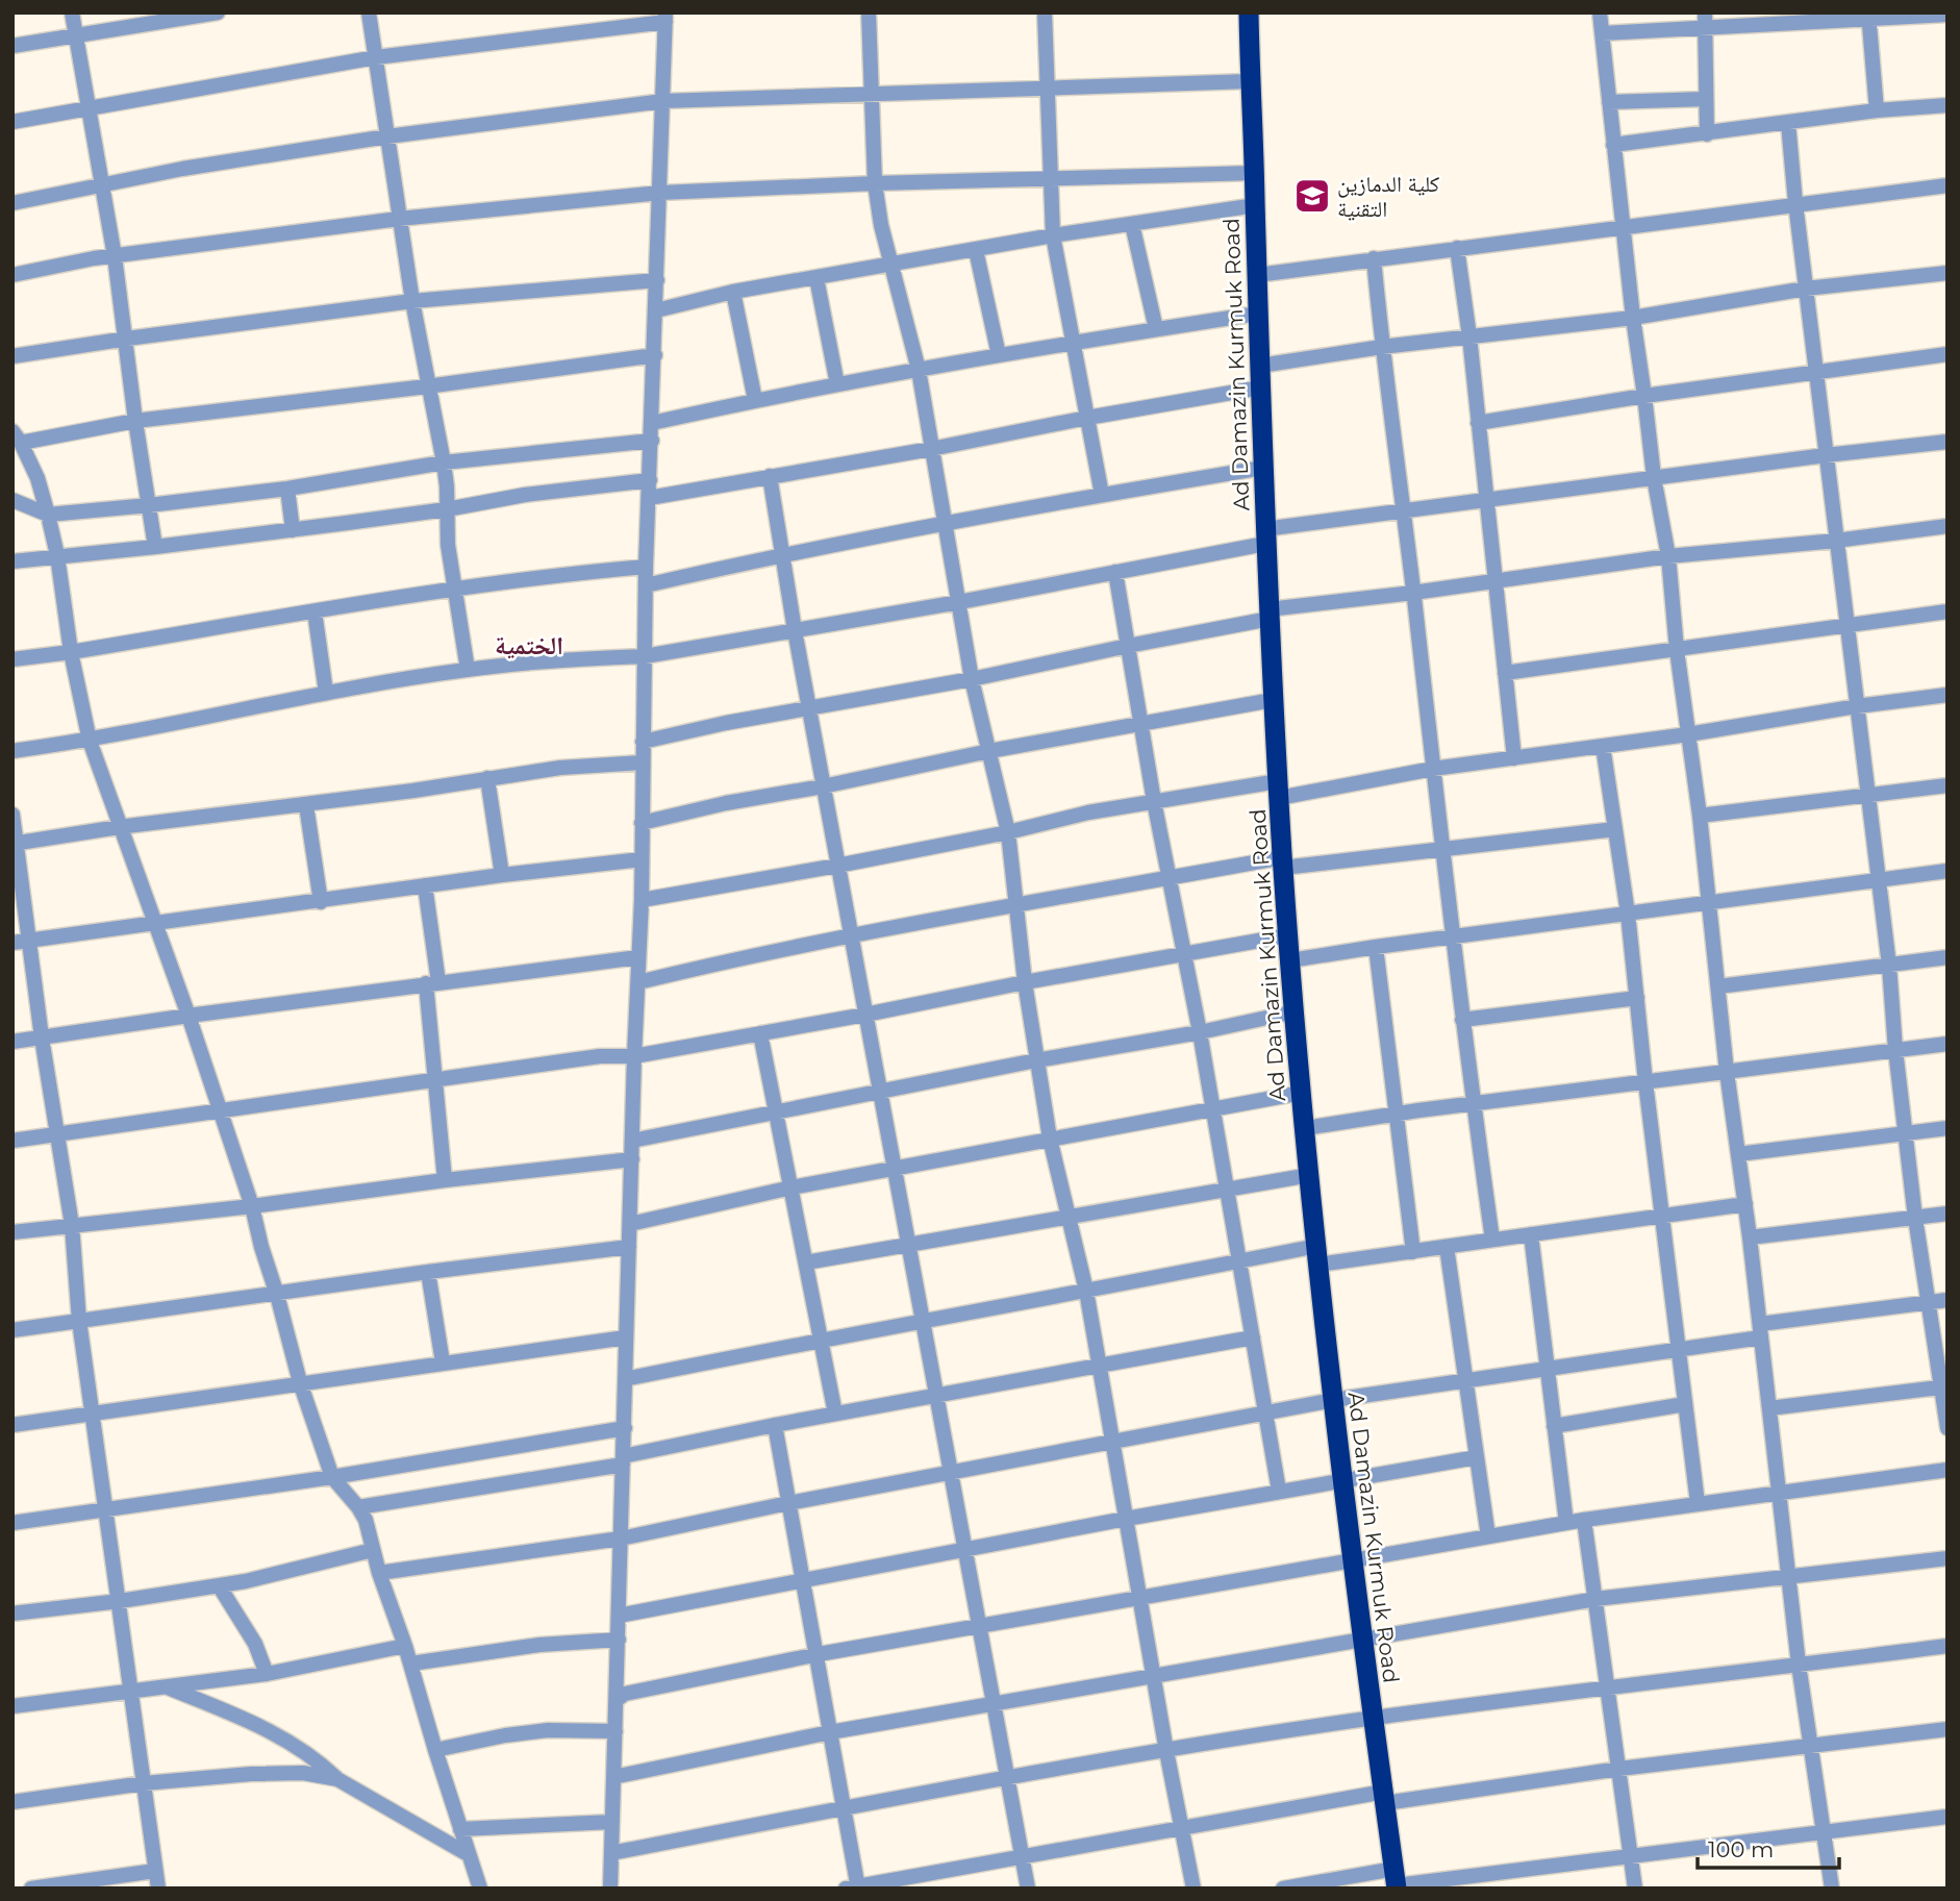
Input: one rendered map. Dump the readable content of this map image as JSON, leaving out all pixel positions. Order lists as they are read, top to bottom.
{
  "streets": {
    "highway": ["Ad Damazin Kurmuk Road"]
  },
  "districts": ["الختمية"],
  "places": {
    "school or university": ["كلية الدمازين التقنية"]
  },
  "scale_bar": "100 m"
}
